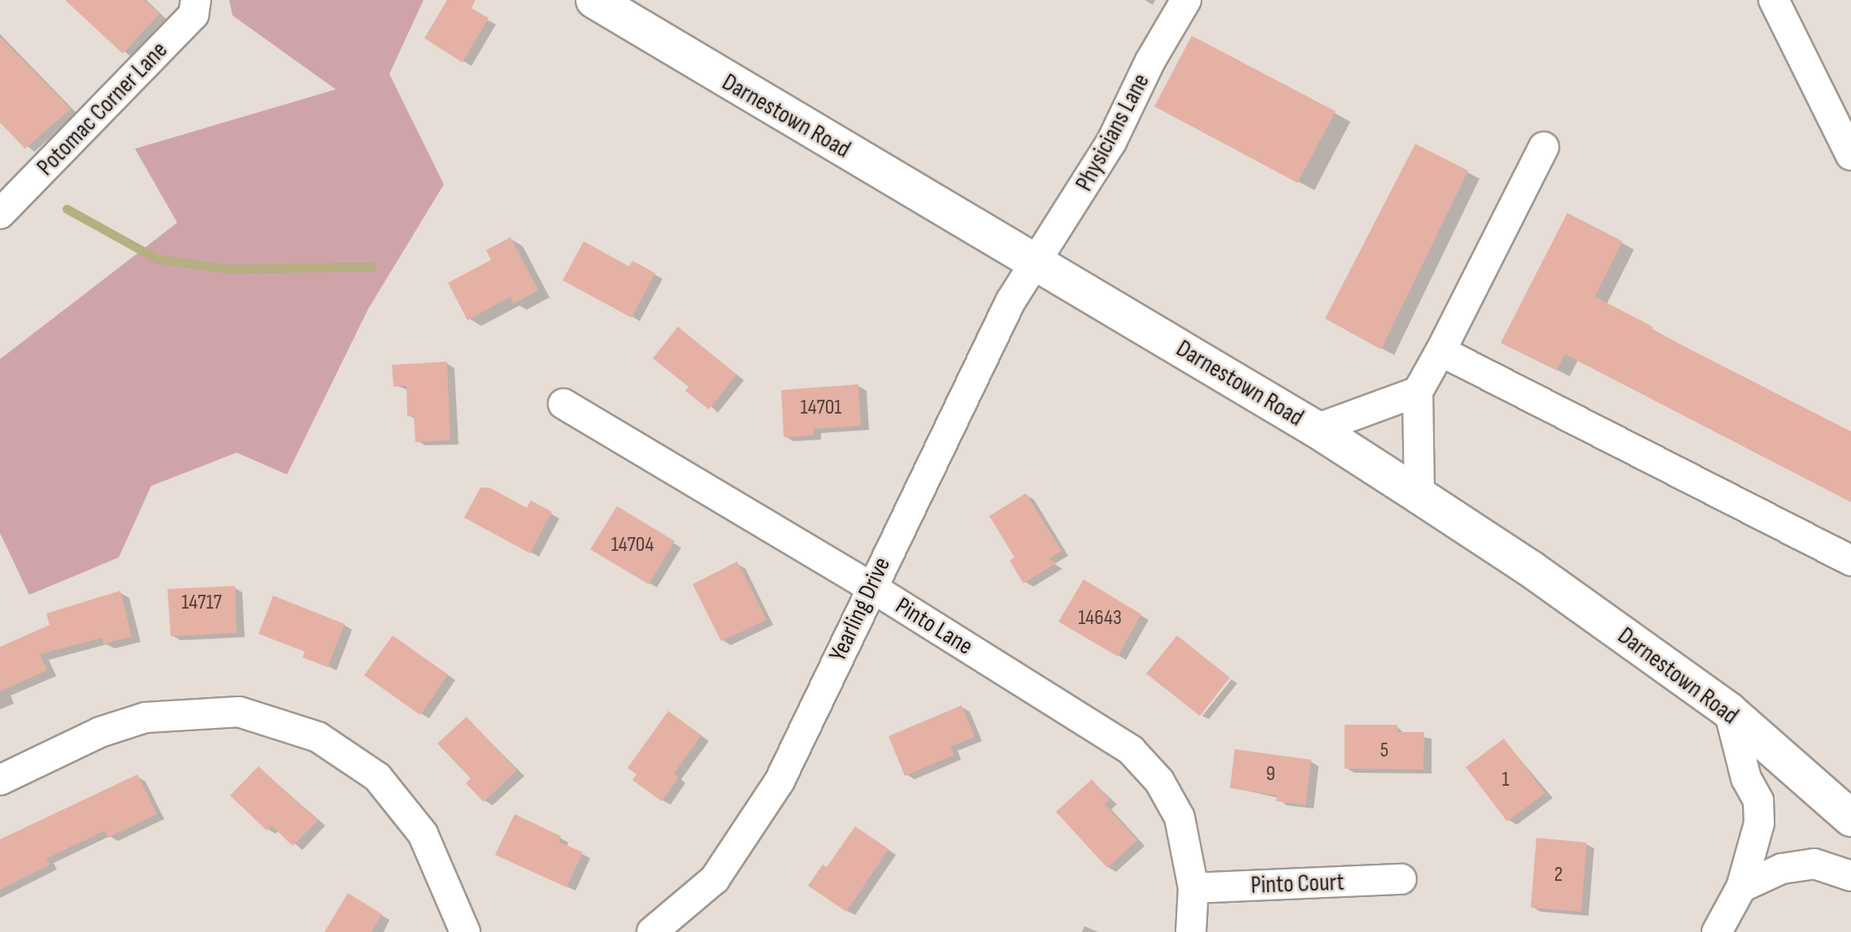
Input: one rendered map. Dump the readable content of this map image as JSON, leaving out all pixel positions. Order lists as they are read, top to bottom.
{
  "streets": {
    "main road": ["Darnestown Road"],
    "street": [
      "Potomac Corner Lane",
      "Physicians Lane",
      "Yearling Drive",
      "Pinto Lane",
      "Pinto Court"
    ]
  },
  "crossings": [
    ["Darnestown Road", "Physicians Lane"],
    ["Darnestown Road", "Yearling Drive"],
    ["Physicians Lane", "Yearling Drive"],
    ["Yearling Drive", "Pinto Lane"],
    ["Pinto Lane", "Pinto Court"]
  ],
  "house_numbers": [
    "14701",
    "14704",
    "14717",
    "14643",
    "5",
    "9",
    "1",
    "2"
  ]
}
